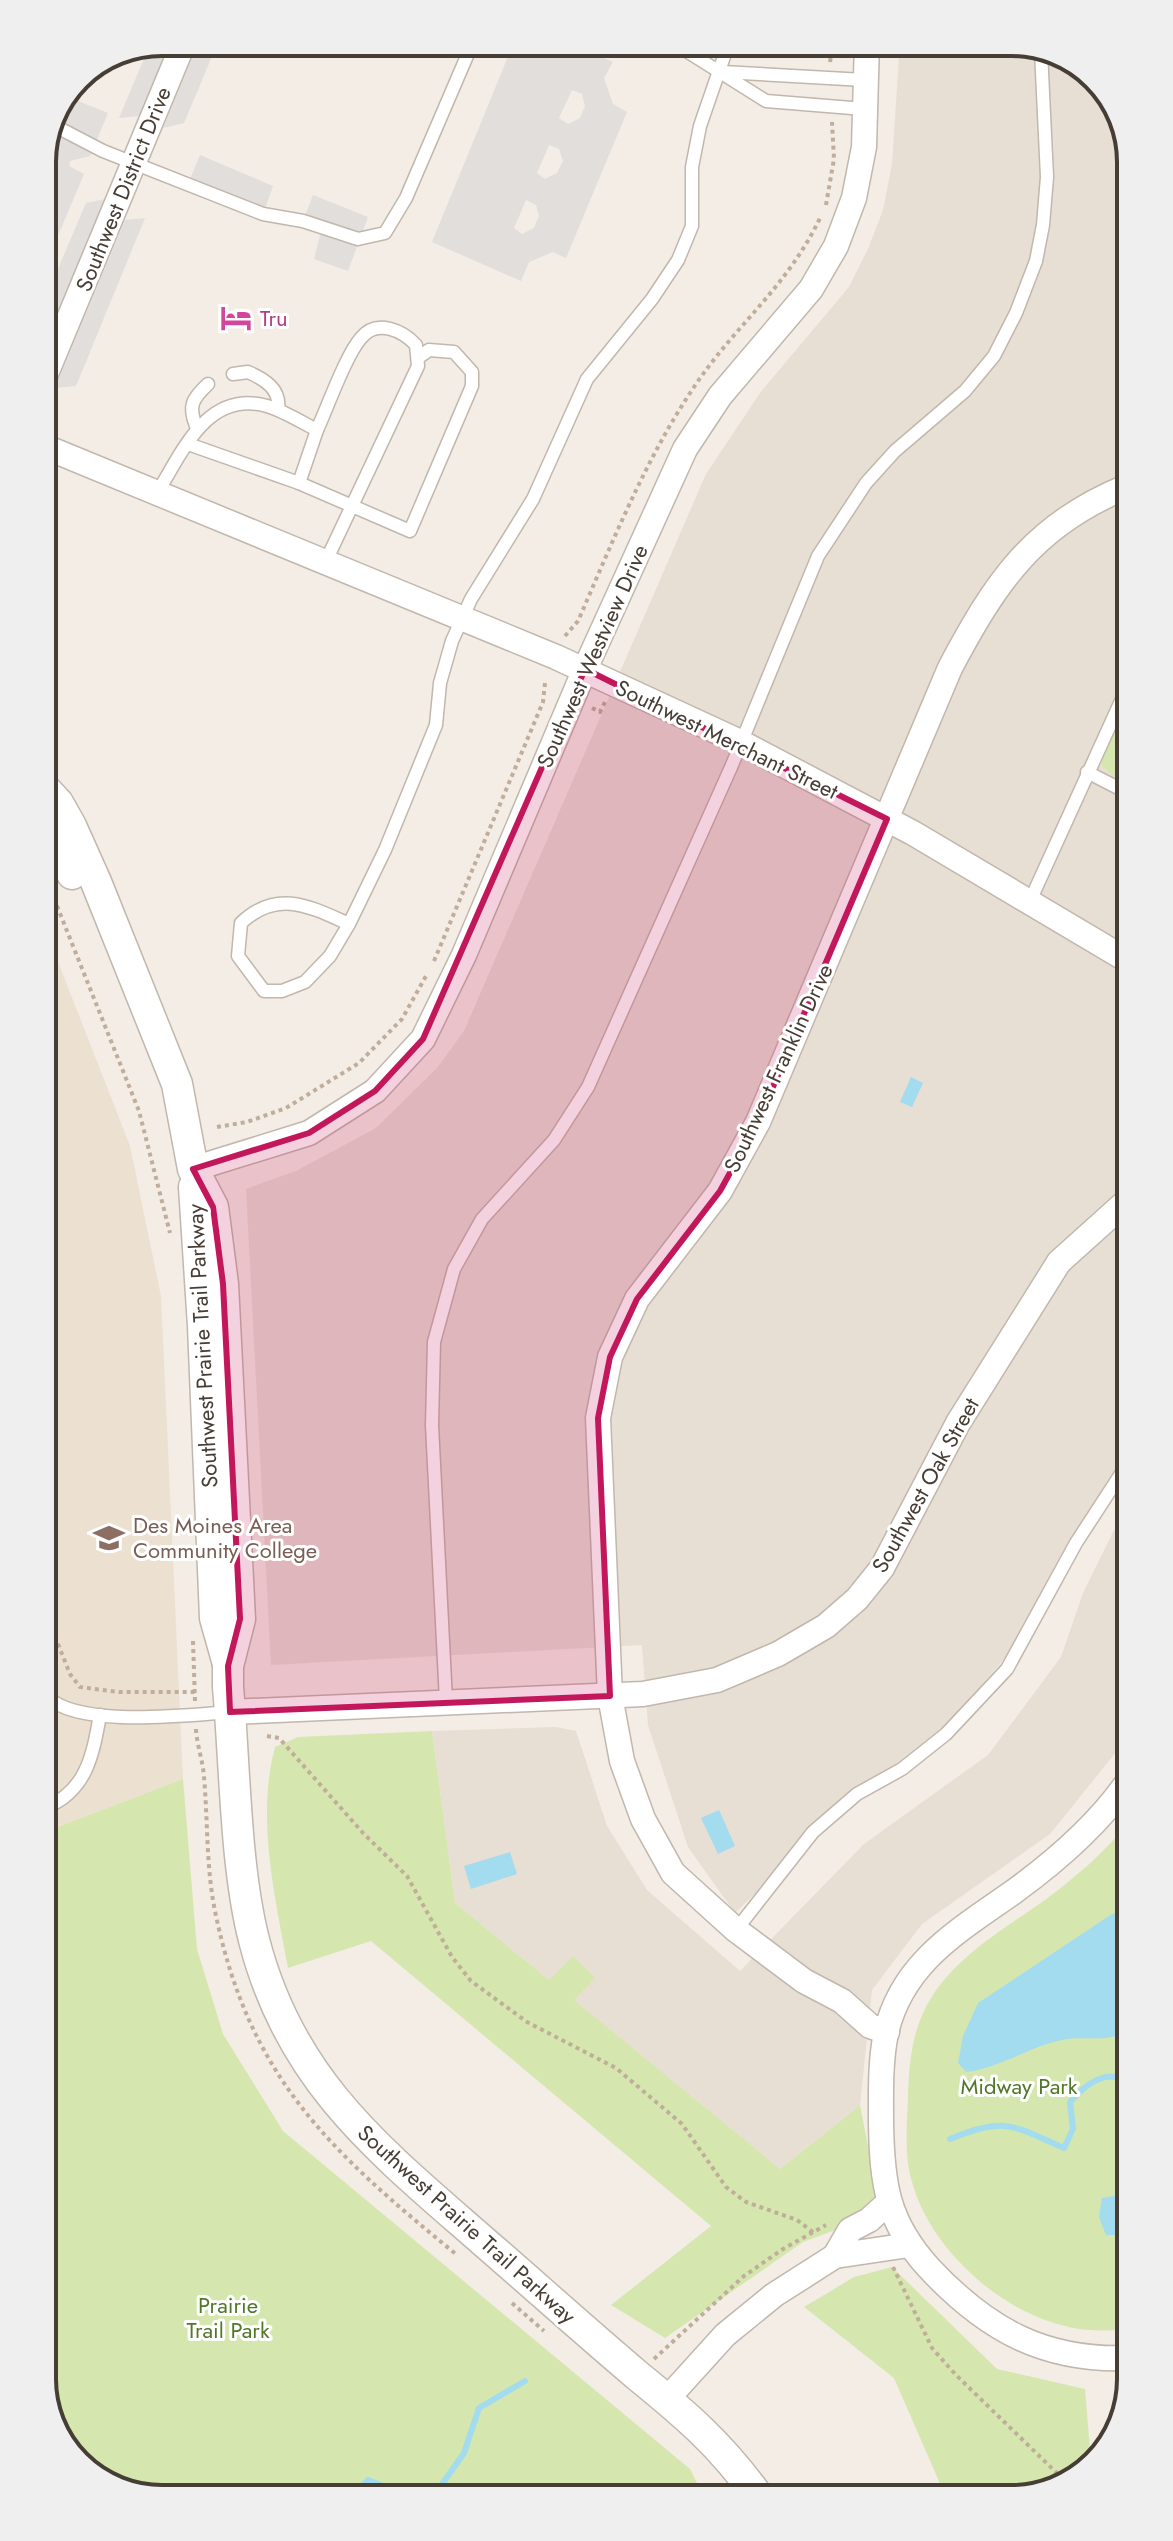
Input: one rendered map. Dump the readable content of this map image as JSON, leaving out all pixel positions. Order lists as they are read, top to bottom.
{
  "streets": {
    "street": [
      "Southwest District Drive",
      "Southwest Westview Drive",
      "Southwest Merchant Street",
      "Southwest Franklin Drive",
      "Southwest Prairie Trail Parkway",
      "Southwest Oak Street"
    ]
  },
  "crossings": [
    ["Southwest Westview Drive", "Southwest Merchant Street"],
    ["Southwest Westview Drive", "Southwest Prairie Trail Parkway"],
    ["Southwest Merchant Street", "Southwest Franklin Drive"],
    ["Southwest Franklin Drive", "Southwest Oak Street"],
    ["Southwest Prairie Trail Parkway", "Southwest Oak Street"]
  ],
  "parks": ["Midway Park", "Prairie Trail Park"],
  "places": {
    "hotel": ["Tru"],
    "school or university": ["Des Moines Area Community College"]
  }
}
